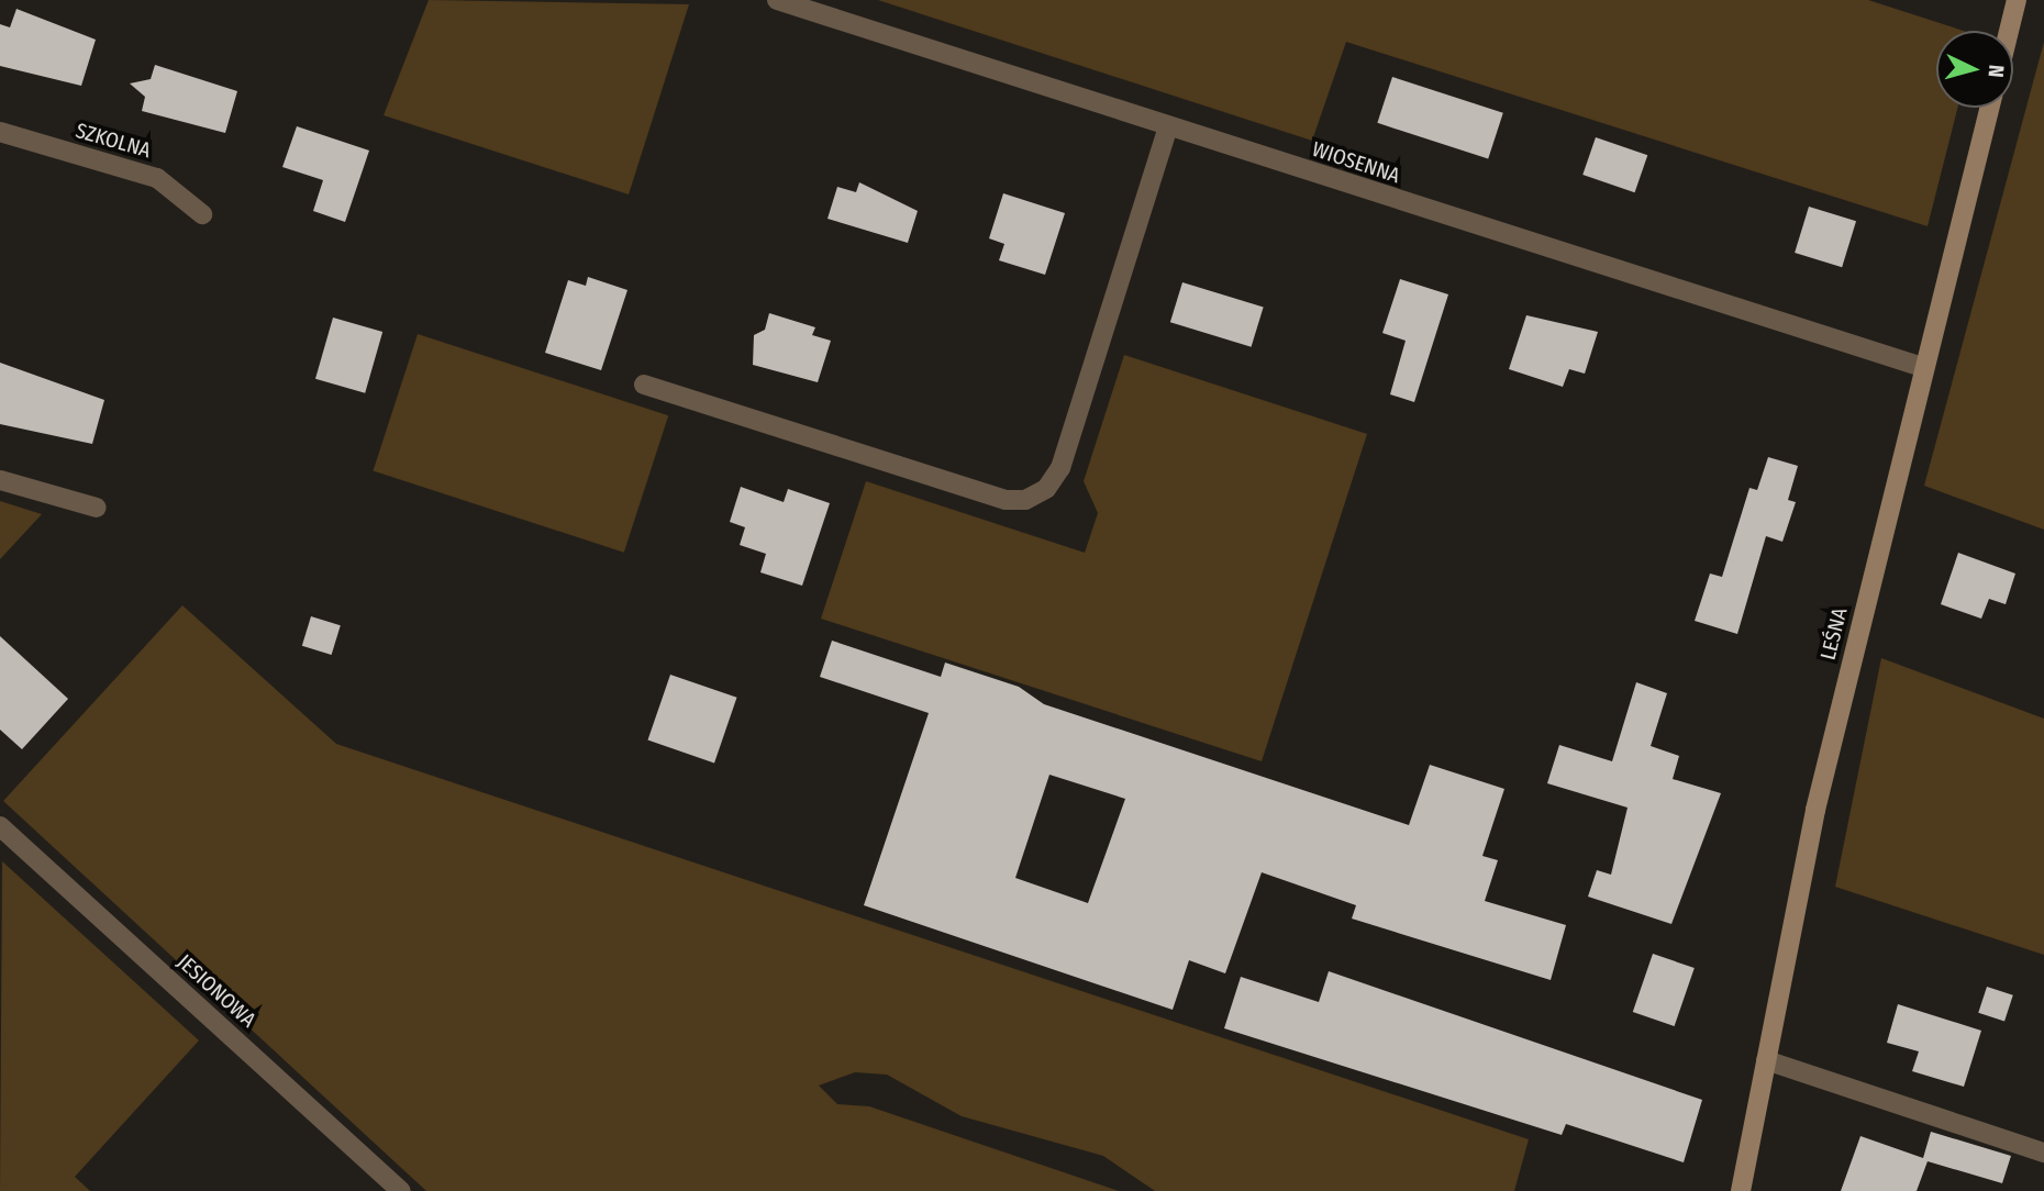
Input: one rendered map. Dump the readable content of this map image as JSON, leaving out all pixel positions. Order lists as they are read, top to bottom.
{
  "streets": {
    "street": [
      "SZKOLNA",
      "WIOSENNA",
      "LEŚNA",
      "JESIONOWA"
    ]
  },
  "crossings": [
    ["WIOSENNA", "LEŚNA"]
  ],
  "north": "right"
}
